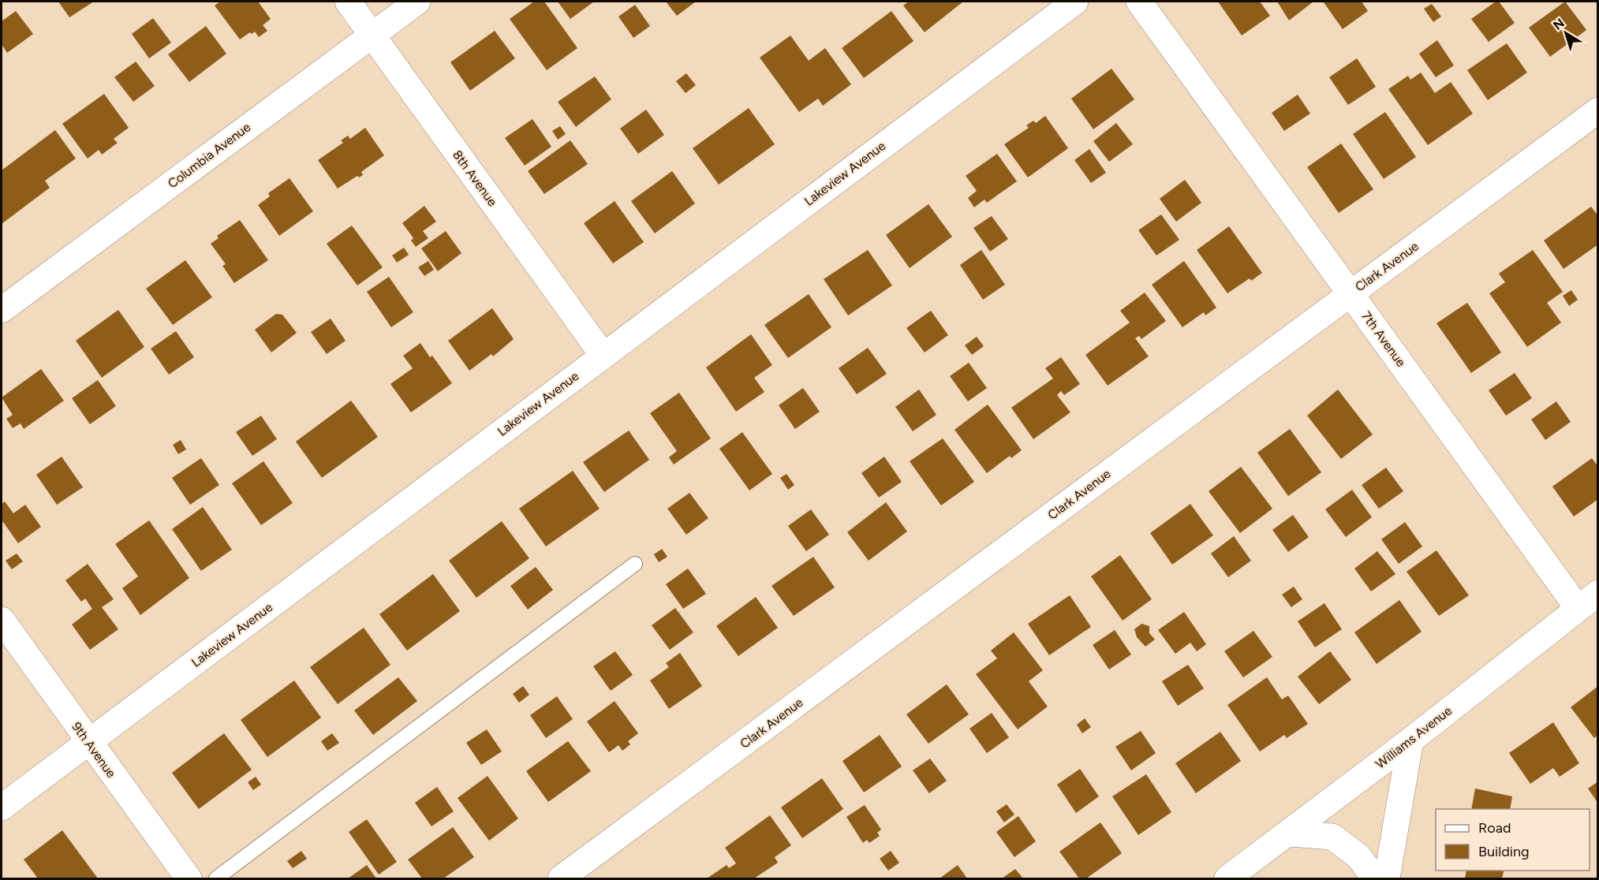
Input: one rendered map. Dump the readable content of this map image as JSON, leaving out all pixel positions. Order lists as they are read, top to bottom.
{
  "streets": {
    "street": [
      "Columbia Avenue",
      "Lakeview Avenue",
      "8th Avenue",
      "Clark Avenue",
      "7th Avenue",
      "Williams Avenue",
      "9th Avenue"
    ]
  },
  "crossings": [
    ["Columbia Avenue", "8th Avenue"],
    ["Lakeview Avenue", "8th Avenue"],
    ["Lakeview Avenue", "9th Avenue"],
    ["Clark Avenue", "7th Avenue"],
    ["7th Avenue", "Williams Avenue"]
  ],
  "legend": ["Road", "Building"],
  "north": "top left"
}
